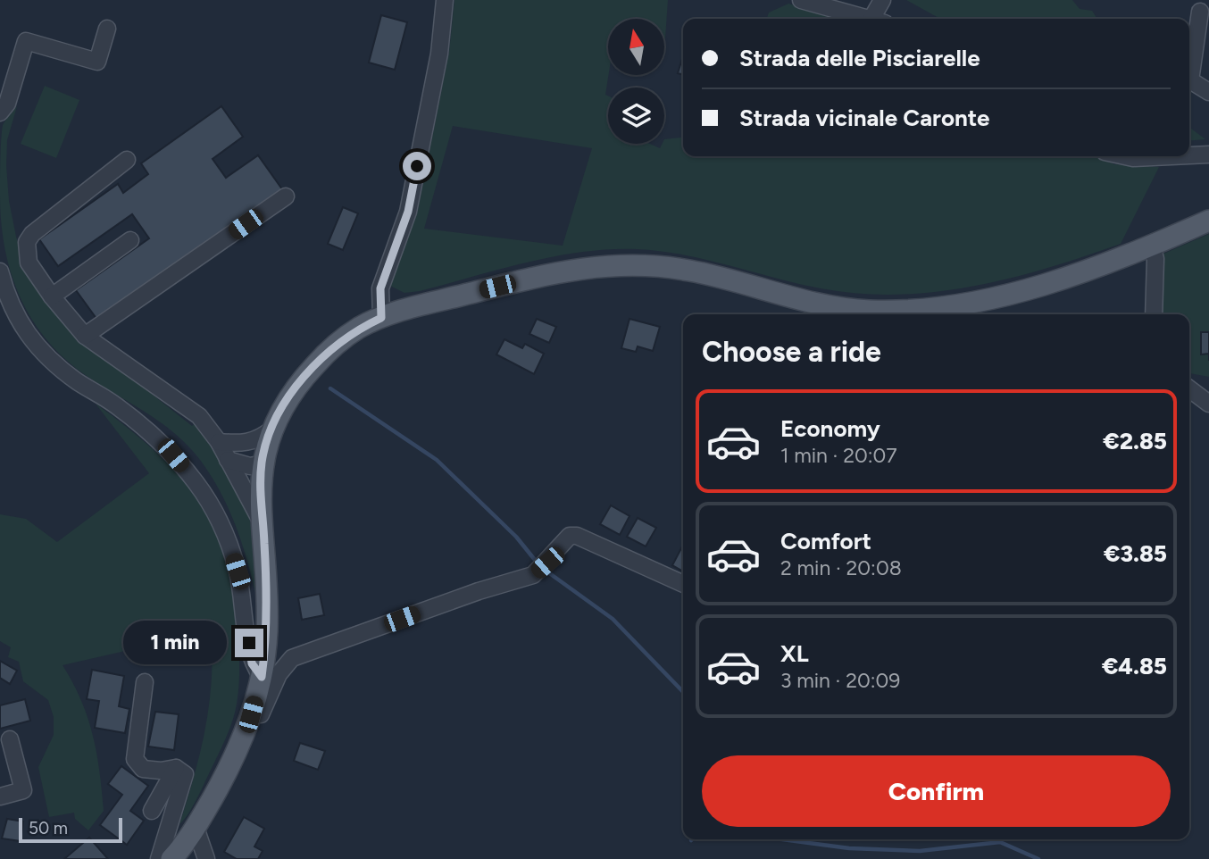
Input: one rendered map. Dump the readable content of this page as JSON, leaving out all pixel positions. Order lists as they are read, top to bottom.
{
  "scale_bar": "50 m",
  "north": "top",
  "page": {
    "banner": ["Strada delle Pisciarelle", "Strada vicinale Caronte"],
    "heading": "Choose a ride",
    "list": [
      {
        "name": "Economy",
        "note": "1 min · 20:07",
        "value": "€2.85"
      },
      {
        "name": "Comfort",
        "note": "2 min · 20:08",
        "value": "€3.85"
      },
      {
        "name": "XL",
        "note": "3 min · 20:09",
        "value": "€4.85"
      }
    ],
    "bubble": "1 min",
    "buttons": "Confirm",
    "scale": "50 m"
  }
}
